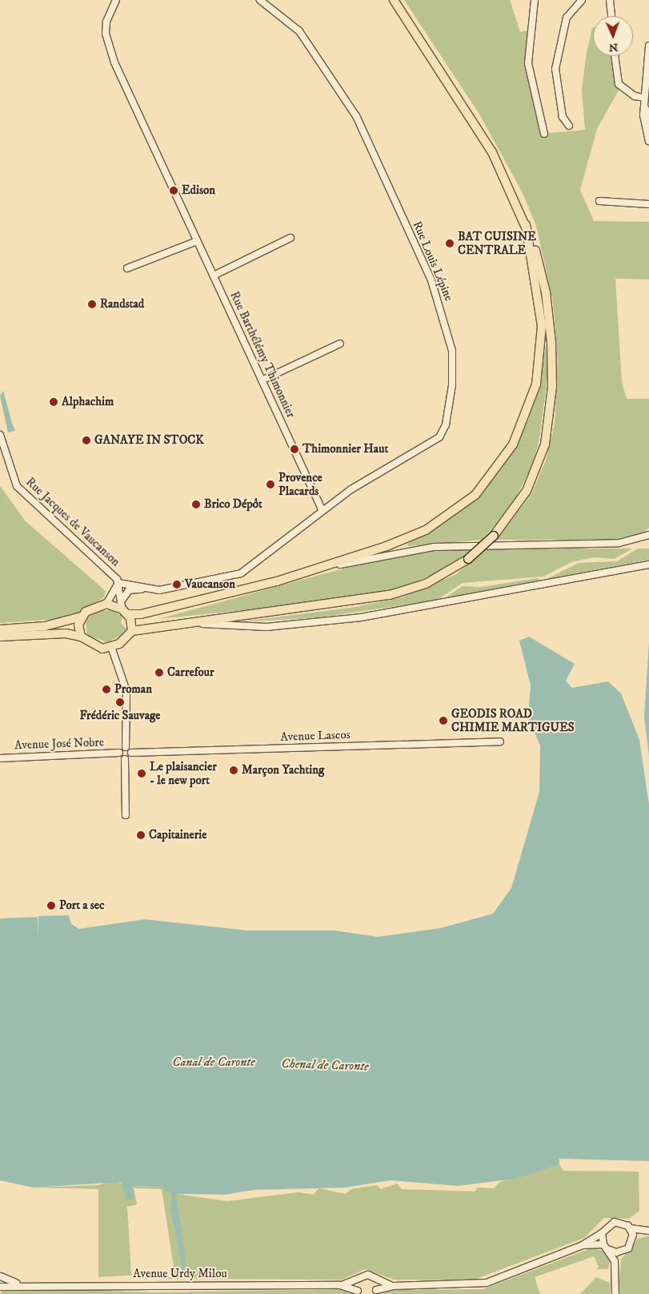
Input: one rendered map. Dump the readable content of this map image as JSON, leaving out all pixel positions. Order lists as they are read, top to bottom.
{
  "streets": {
    "street": [
      "Rue Louis Lépine",
      "Rue Barthélémy Thimonnier",
      "Rue Jacques de Vaucanson",
      "Avenue Lascos",
      "Avenue José Nobre",
      "Avenue Urdy Milou"
    ]
  },
  "crossings": [
    ["Rue Louis Lépine", "Rue Barthélémy Thimonnier"]
  ],
  "water": ["Canal de Caronte", "Chenal de Caronte"],
  "places": [
    "Edison",
    "BAT CUISINE CENTRALE",
    "Randstad",
    "Alphachim",
    "GANAYE IN STOCK",
    "Thimonnier Haut",
    "Provence Placards",
    "Brico Dépôt",
    "Vaucanson",
    "Carrefour",
    "Proman",
    "Frédéric Sauvage",
    "GEODIS ROAD CHIMIE MARTIGUES",
    "Marçon Yachting",
    "Le plaisancier - le new port",
    "Capitainerie",
    "Port a sec"
  ],
  "north": "bottom"
}
